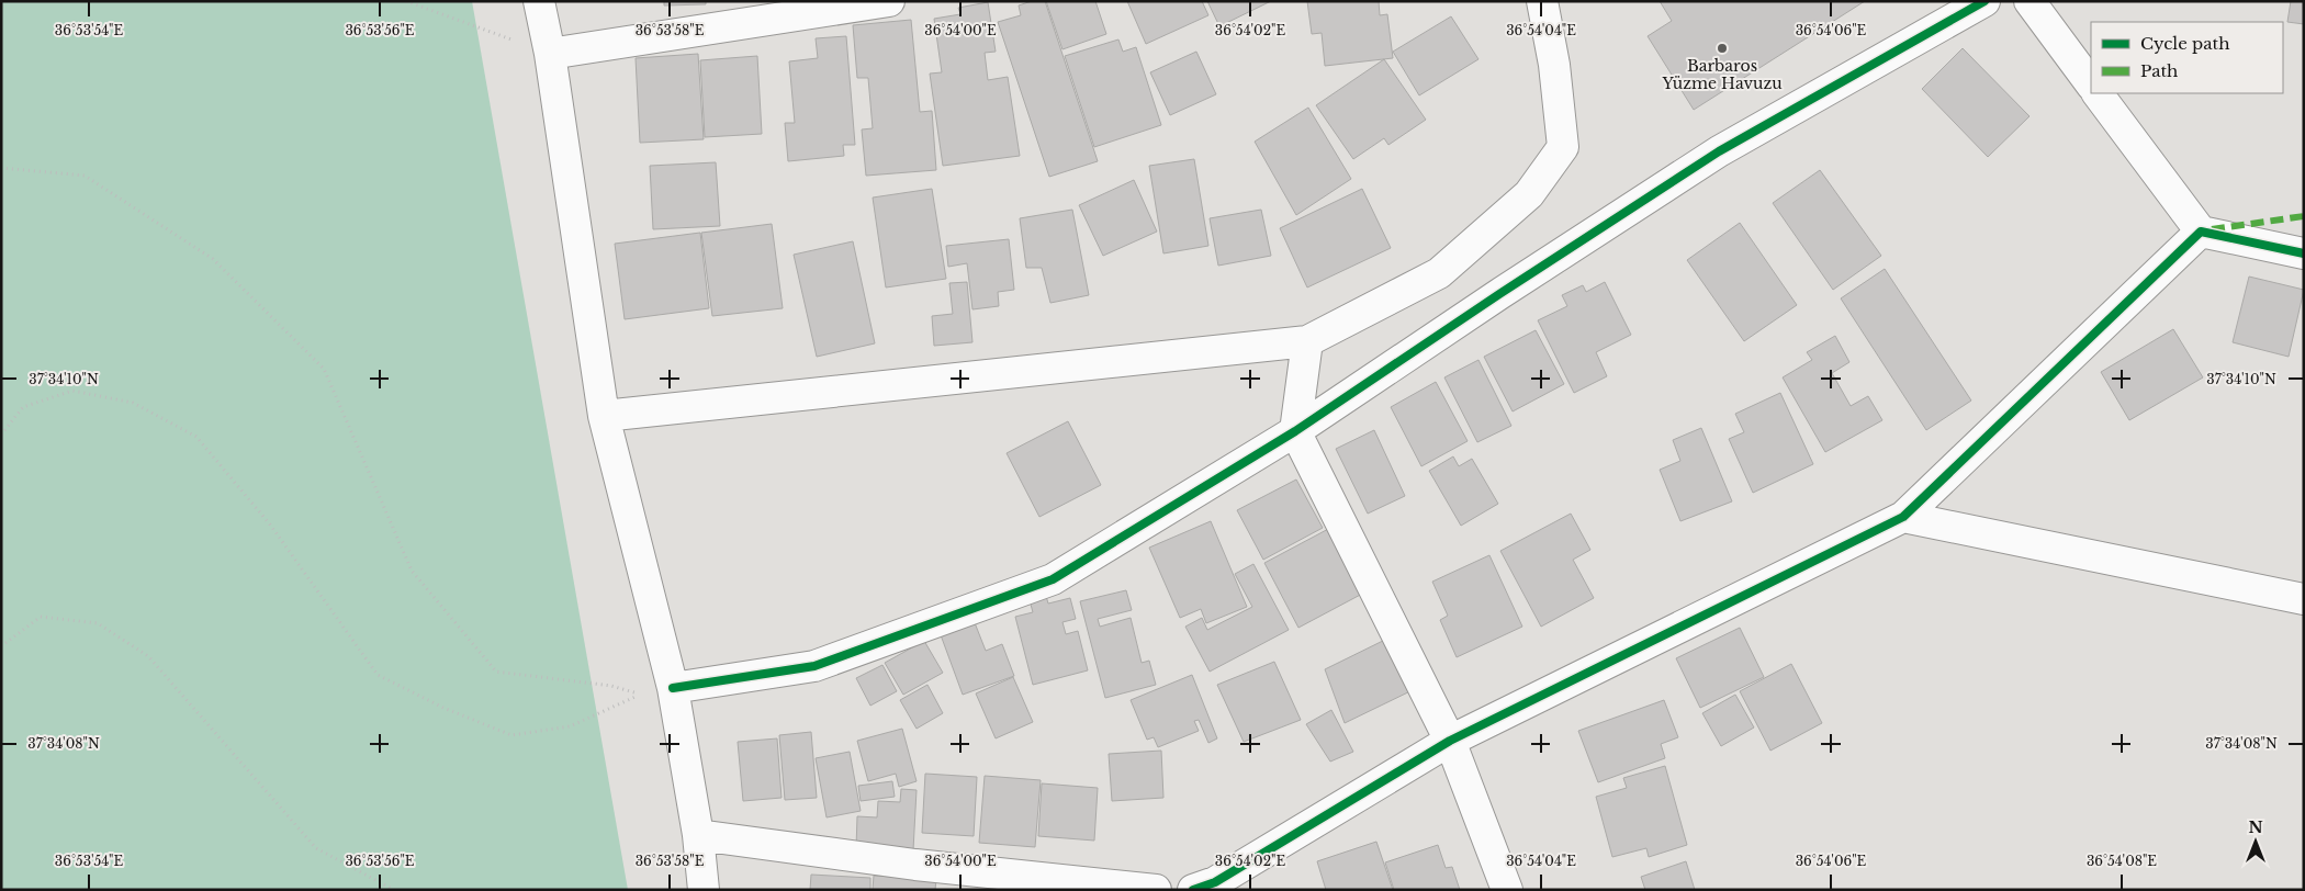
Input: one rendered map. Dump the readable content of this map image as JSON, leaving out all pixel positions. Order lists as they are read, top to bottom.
{
  "places": ["Barbaros Yüzme Havuzu"],
  "legend": ["Cycle path", "Path"],
  "north": "top",
  "coordinates": [
    "36°53'54\"E",
    "36°53'56\"E",
    "36°53'58\"E",
    "36°54'00\"E",
    "36°54'02\"E",
    "36°54'04\"E",
    "36°54'06\"E",
    "37°34'10\"N",
    "37°34'08\"N",
    "36°54'08\"E"
  ]
}
